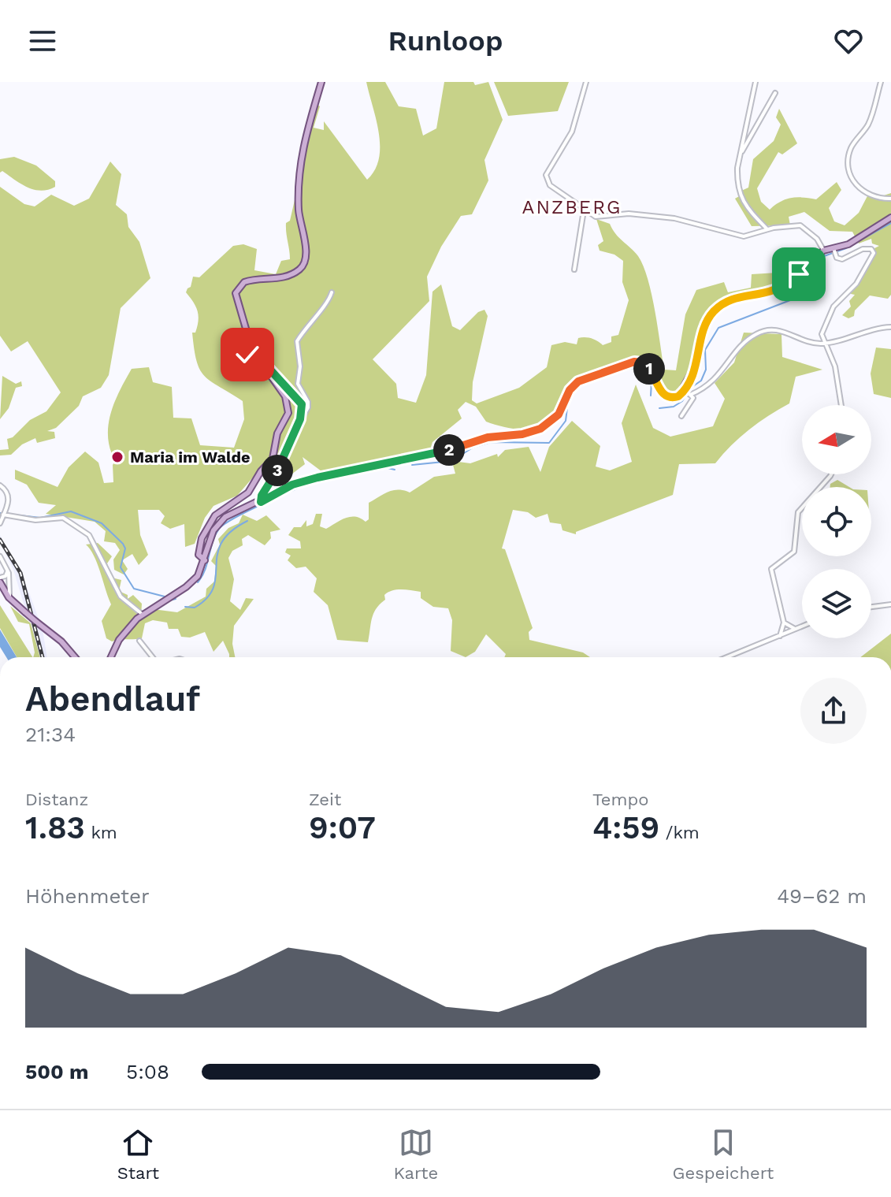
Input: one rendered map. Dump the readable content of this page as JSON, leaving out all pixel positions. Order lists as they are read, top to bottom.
{
  "districts": ["ANZBERG"],
  "places": ["Maria im Walde"],
  "north": "left",
  "page": {
    "header": "Runloop",
    "pins": ["1", "2", "3"],
    "heading": ["Abendlauf", "21:34"],
    "stats": [
      ["Distanz", "1.83 km"],
      ["Zeit", "9:07"],
      ["Tempo", "4:59 /km"]
    ],
    "chart": ["Höhenmeter", "49–62 m"],
    "list": [
      {
        "name": "500 m",
        "note": "5:08"
      }
    ],
    "tabs": ["Start", "Karte", "Gespeichert"]
  }
}
